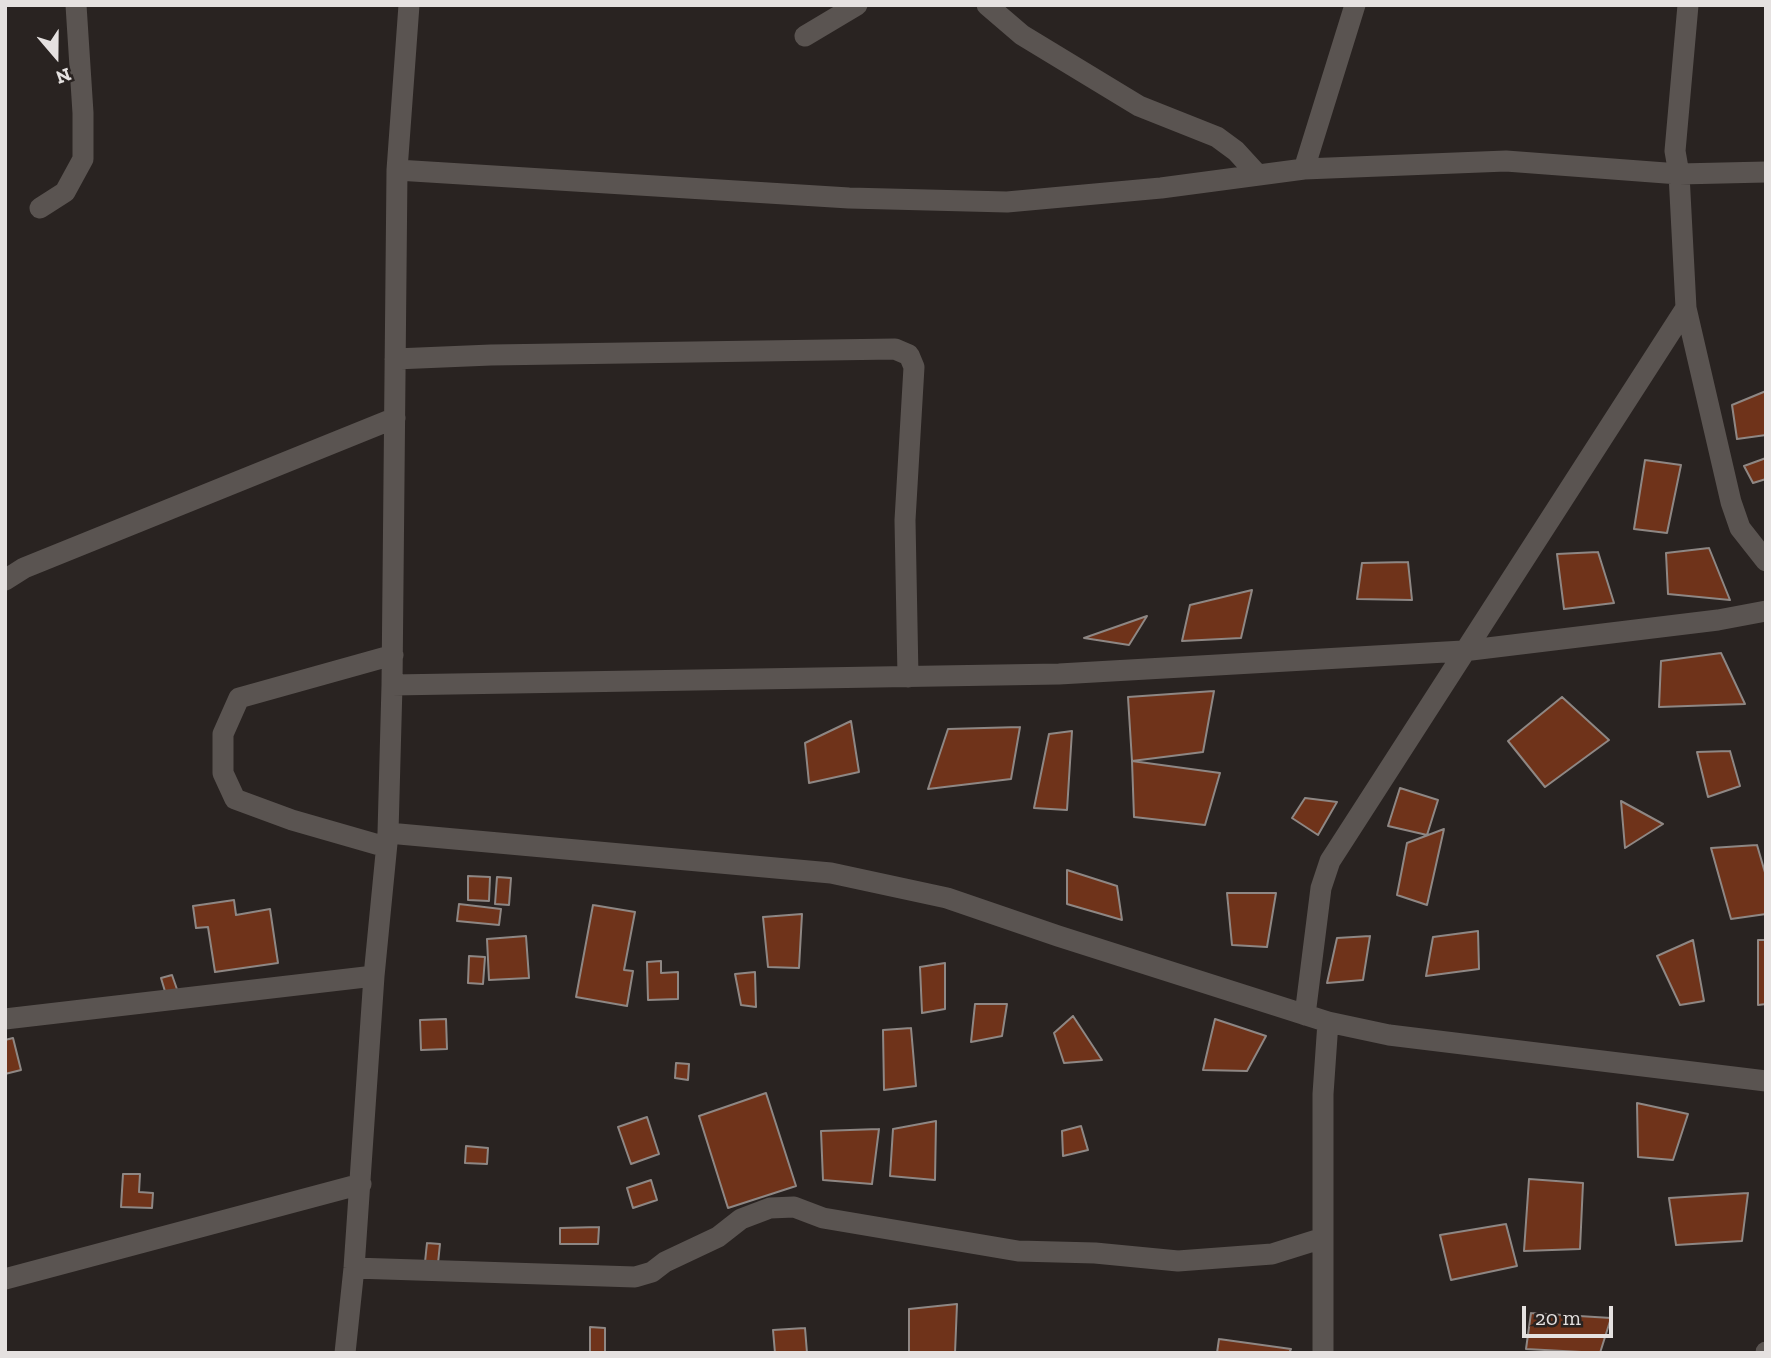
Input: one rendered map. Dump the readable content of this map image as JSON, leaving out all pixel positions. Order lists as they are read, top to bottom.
{
  "scale_bar": "20 m",
  "north": "bottom"
}
